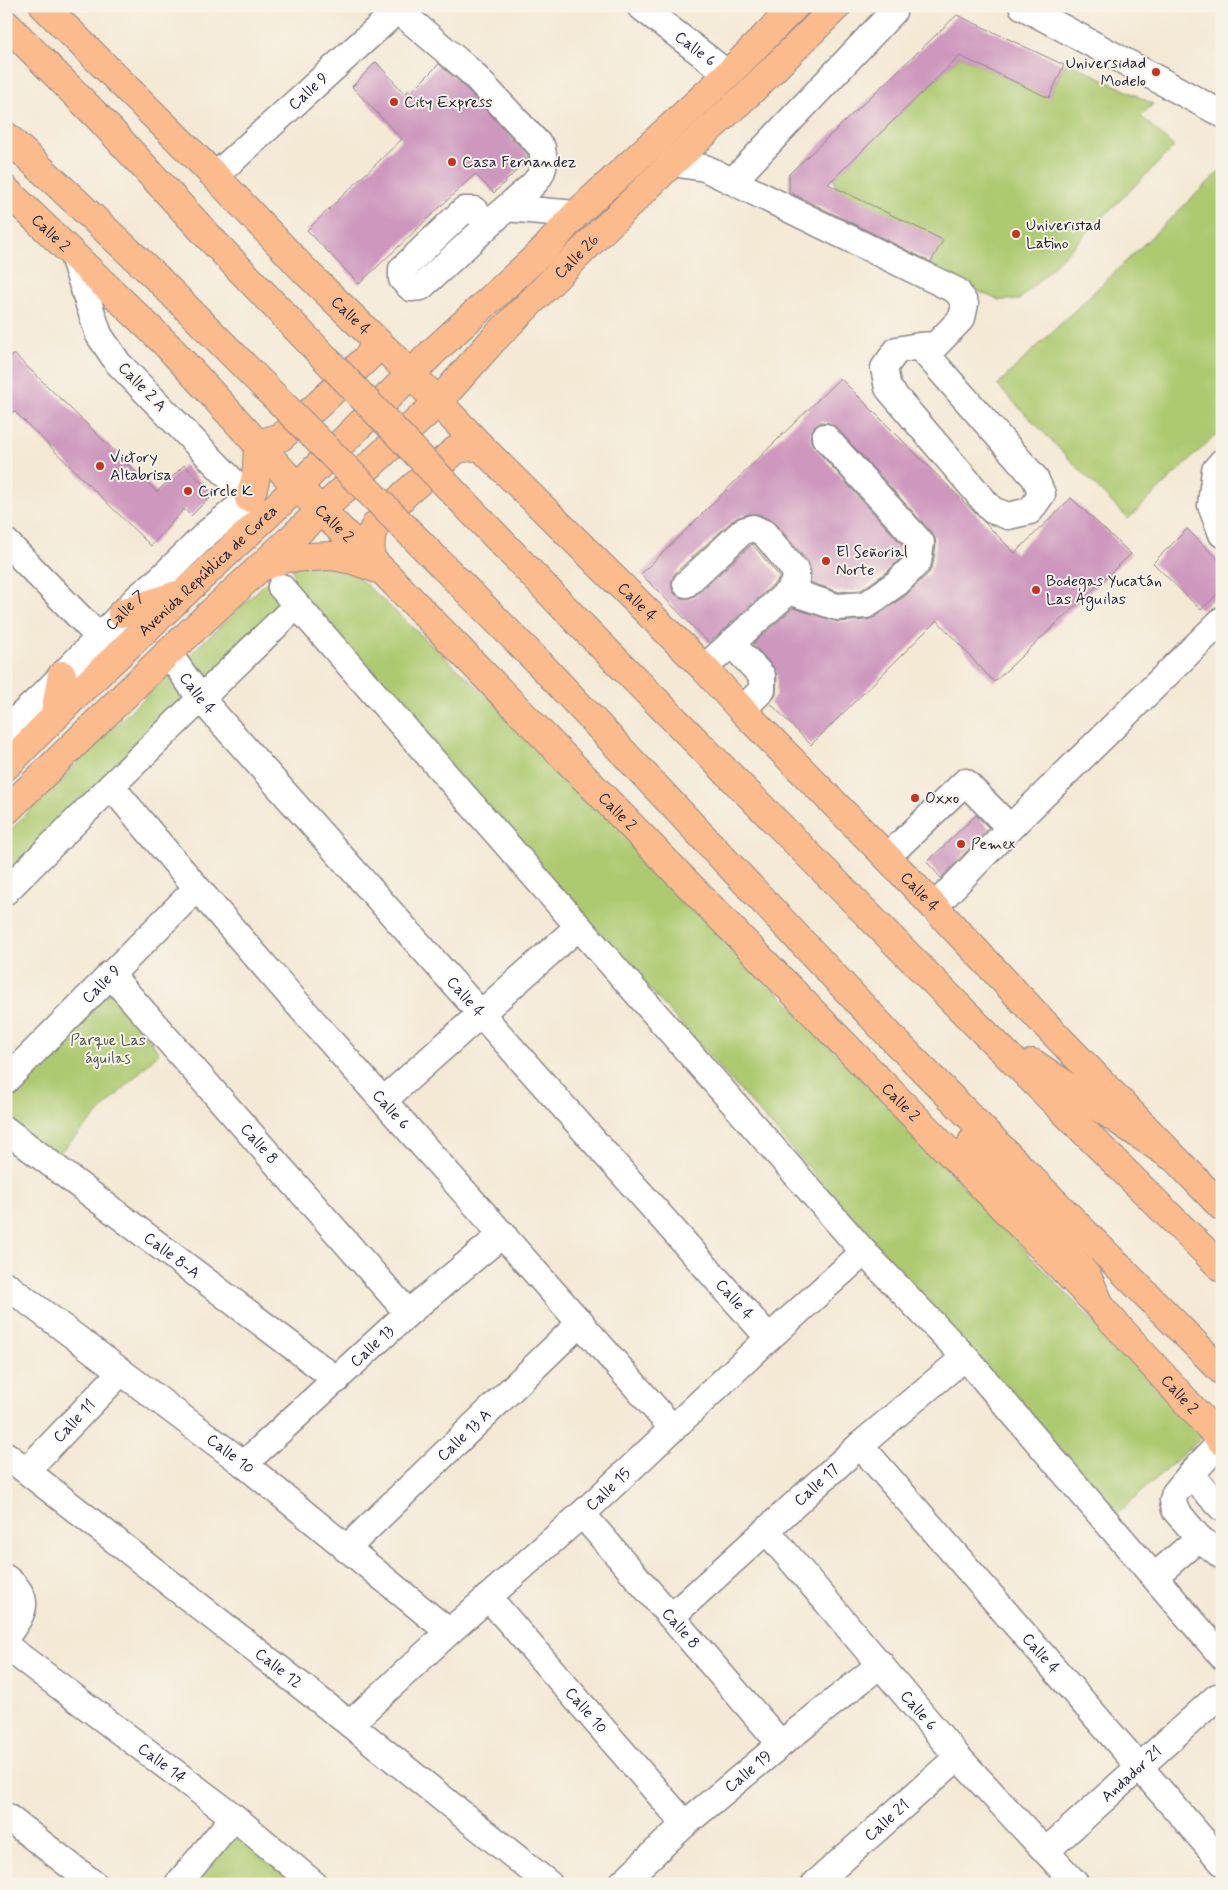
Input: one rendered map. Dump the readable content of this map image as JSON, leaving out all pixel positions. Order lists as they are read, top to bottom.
{
  "streets": {
    "main road": [
      "Calle 2",
      "Calle 26",
      "Calle 4",
      "Avenida República de Corea"
    ],
    "street": [
      "Calle 6",
      "Calle 9",
      "Calle 2 A",
      "Calle 7",
      "Calle 8",
      "Calle 8-A",
      "Calle 13",
      "Calle 11",
      "Calle 13 A",
      "Calle 10",
      "Calle 17",
      "Calle 15",
      "Calle 12",
      "Calle 14",
      "Calle 19",
      "Andador 21",
      "Calle 21"
    ]
  },
  "crossings": [
    ["Calle 6", "Calle 9"],
    ["Calle 6", "Calle 26"],
    ["Calle 6", "Calle 13"],
    ["Calle 6", "Calle 13 A"],
    ["Calle 6", "Calle 17"],
    ["Calle 6", "Calle 15"],
    ["Calle 6", "Calle 19"],
    ["Calle 6", "Andador 21"],
    ["Calle 6", "Calle 21"],
    ["Calle 9", "Calle 4"],
    ["Calle 9", "Calle 8"],
    ["Calle 2", "Calle 26"],
    ["Calle 2", "Calle 2 A"],
    ["Calle 2", "Avenida República de Corea"],
    ["Calle 26", "Calle 4"],
    ["Calle 26", "Avenida República de Corea"],
    ["Calle 4", "Avenida República de Corea"],
    ["Calle 4", "Calle 17"],
    ["Calle 4", "Calle 15"],
    ["Calle 4", "Andador 21"],
    ["Calle 2 A", "Calle 7"],
    ["Calle 8", "Calle 13"],
    ["Calle 8", "Calle 17"],
    ["Calle 8", "Calle 15"],
    ["Calle 8", "Calle 19"],
    ["Calle 8-A", "Calle 13"],
    ["Calle 13", "Calle 10"],
    ["Calle 11", "Calle 10"],
    ["Calle 11", "Calle 12"],
    ["Calle 13 A", "Calle 10"],
    ["Calle 10", "Calle 15"],
    ["Calle 10", "Calle 19"],
    ["Calle 15", "Calle 12"]
  ],
  "parks": ["Parque Las águilas"],
  "places": [
    "Universidad Modelo",
    "City Express",
    "Casa Fernandez",
    "Univeristad Latino",
    "Victory Altabrisa",
    "Circle K",
    "El Señorial Norte",
    "Bodegas Yucatán Las Aguilas",
    "Oxxo",
    "Pemex"
  ]
}
